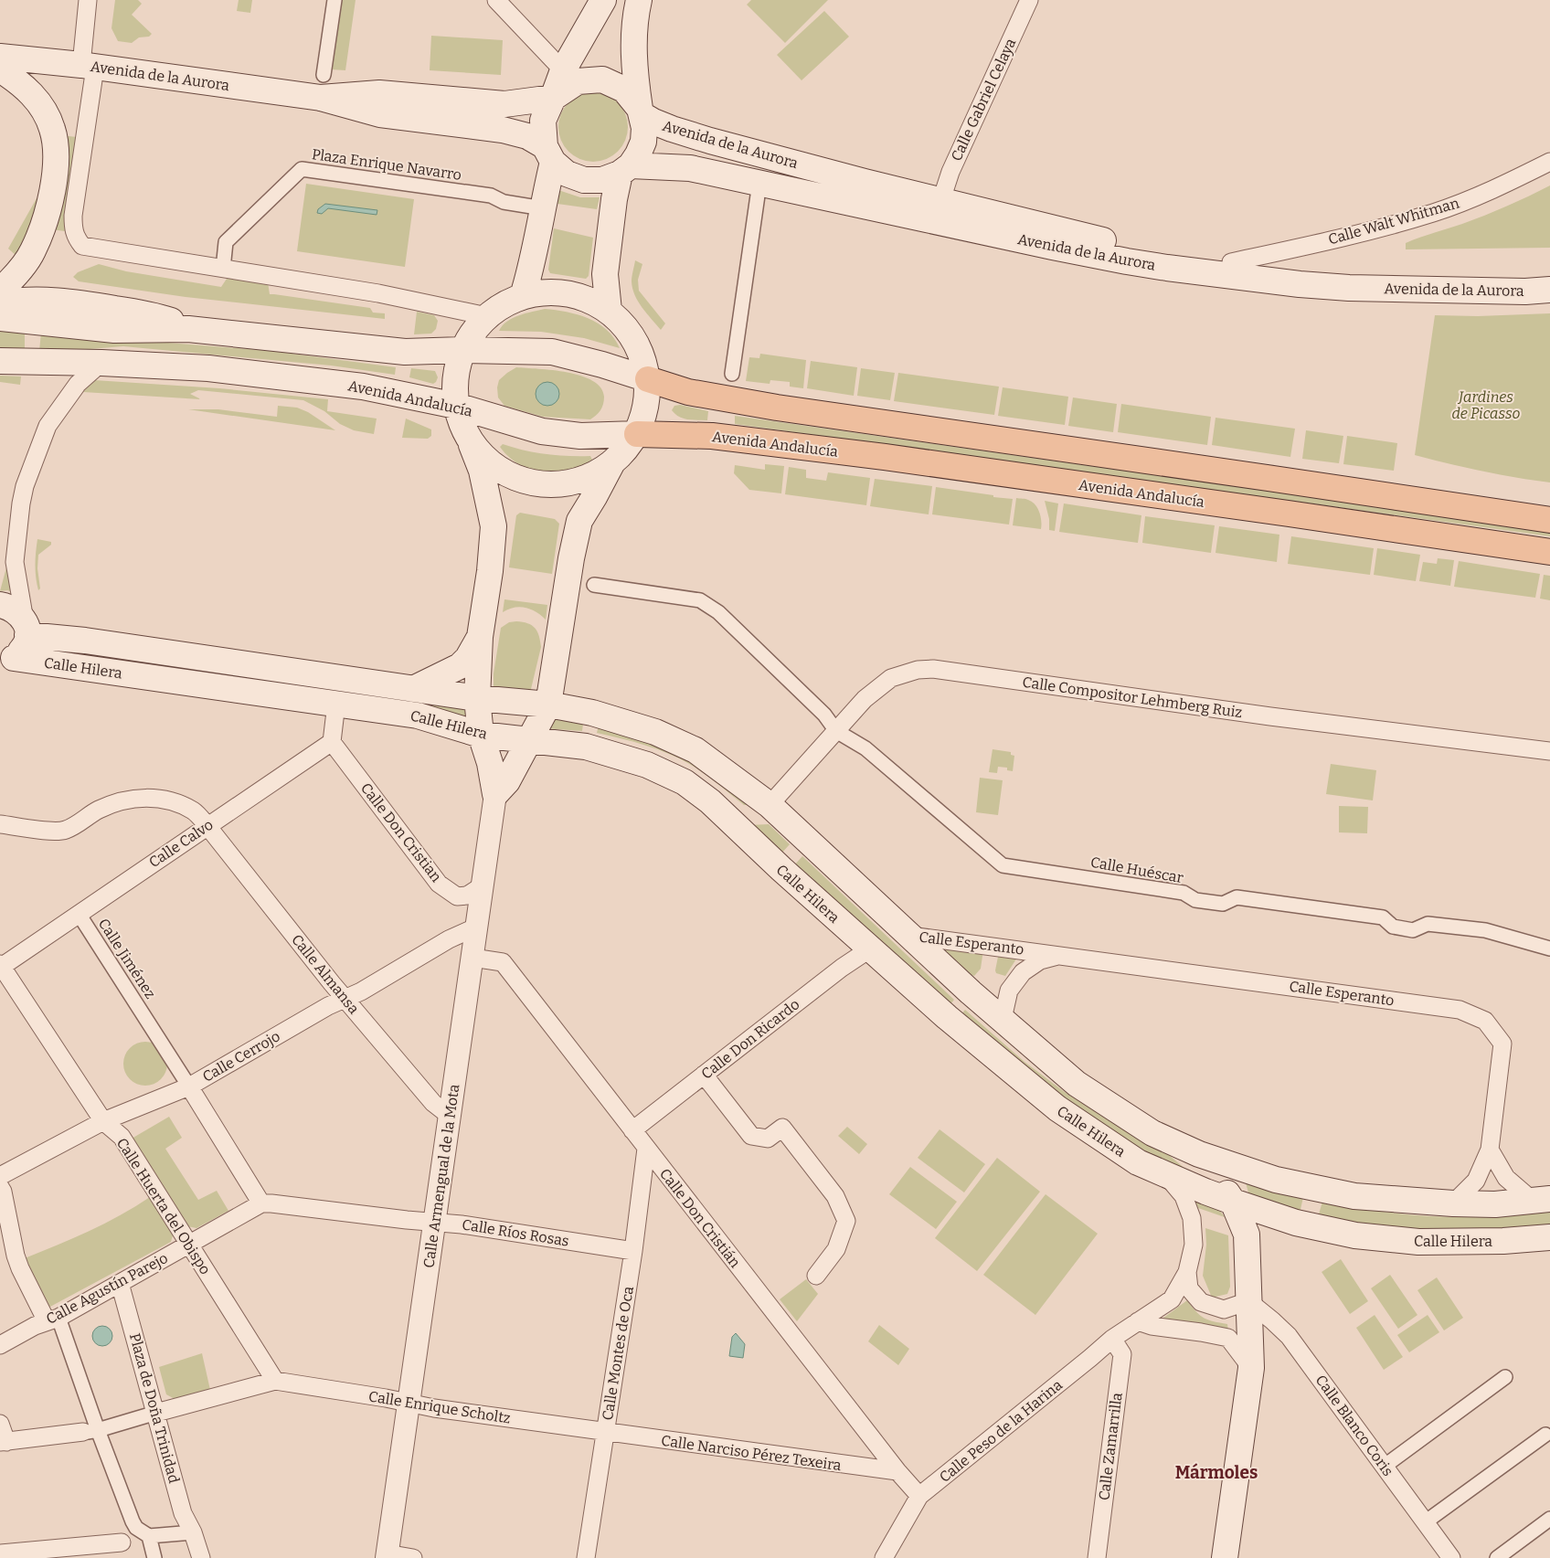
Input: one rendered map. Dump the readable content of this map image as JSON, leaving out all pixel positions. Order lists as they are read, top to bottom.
{
  "streets": {
    "main road": [
      "Avenida de la Aurora",
      "Avenida Andalucía",
      "Calle Hilera",
      "Calle Armengual de la Mota"
    ],
    "street": [
      "Calle Gabriel Celaya",
      "Plaza Enrique Navarro",
      "Calle Walt Whitman",
      "Calle Compositor Lehmberg Ruiz",
      "Calle Don Cristian",
      "Calle Calvo",
      "Calle Huéscar",
      "Calle Esperanto",
      "Calle Jiménez",
      "Calle Almansa",
      "Calle Don Ricardo",
      "Calle Cerrojo",
      "Calle Huerta del Obispo",
      "Calle Don Cristián",
      "Calle Ríos Rosas",
      "Calle Agustín Parejo",
      "Calle Montes de Oca",
      "Calle Enrique Scholtz",
      "Plaza de Doña Trinidad",
      "Calle Blanco Coris",
      "Calle Peso de la Harina",
      "Calle Zamarrilla",
      "Calle Narciso Pérez Texeira"
    ]
  },
  "crossings": [
    ["Avenida de la Aurora", "Calle Gabriel Celaya"],
    ["Avenida de la Aurora", "Calle Walt Whitman"],
    ["Avenida Andalucía", "Calle Armengual de la Mota"],
    ["Calle Hilera", "Calle Compositor Lehmberg Ruiz"],
    ["Calle Hilera", "Calle Esperanto"],
    ["Calle Hilera", "Calle Don Ricardo"],
    ["Calle Hilera", "Calle Armengual de la Mota"],
    ["Calle Hilera", "Calle Peso de la Harina"],
    ["Calle Compositor Lehmberg Ruiz", "Calle Huéscar"],
    ["Calle Don Cristian", "Calle Calvo"],
    ["Calle Don Cristian", "Calle Armengual de la Mota"],
    ["Calle Calvo", "Calle Jiménez"],
    ["Calle Calvo", "Calle Almansa"],
    ["Calle Calvo", "Calle Huerta del Obispo"],
    ["Calle Jiménez", "Calle Cerrojo"],
    ["Calle Almansa", "Calle Cerrojo"],
    ["Calle Almansa", "Calle Armengual de la Mota"],
    ["Calle Don Ricardo", "Calle Don Cristián"],
    ["Calle Cerrojo", "Calle Armengual de la Mota"],
    ["Calle Cerrojo", "Calle Huerta del Obispo"],
    ["Calle Armengual de la Mota", "Calle Don Cristián"],
    ["Calle Armengual de la Mota", "Calle Ríos Rosas"],
    ["Calle Armengual de la Mota", "Calle Enrique Scholtz"],
    ["Calle Huerta del Obispo", "Calle Agustín Parejo"],
    ["Calle Huerta del Obispo", "Calle Enrique Scholtz"],
    ["Calle Don Cristián", "Calle Montes de Oca"],
    ["Calle Don Cristián", "Calle Peso de la Harina"],
    ["Calle Don Cristián", "Calle Narciso Pérez Texeira"],
    ["Calle Ríos Rosas", "Calle Agustín Parejo"],
    ["Calle Ríos Rosas", "Calle Montes de Oca"],
    ["Calle Agustín Parejo", "Plaza de Doña Trinidad"],
    ["Calle Montes de Oca", "Calle Enrique Scholtz"],
    ["Calle Montes de Oca", "Calle Narciso Pérez Texeira"],
    ["Calle Enrique Scholtz", "Calle Narciso Pérez Texeira"],
    ["Calle Peso de la Harina", "Calle Zamarrilla"]
  ],
  "districts": ["Mármoles"],
  "parks": ["Jardines de Picasso"]
}
